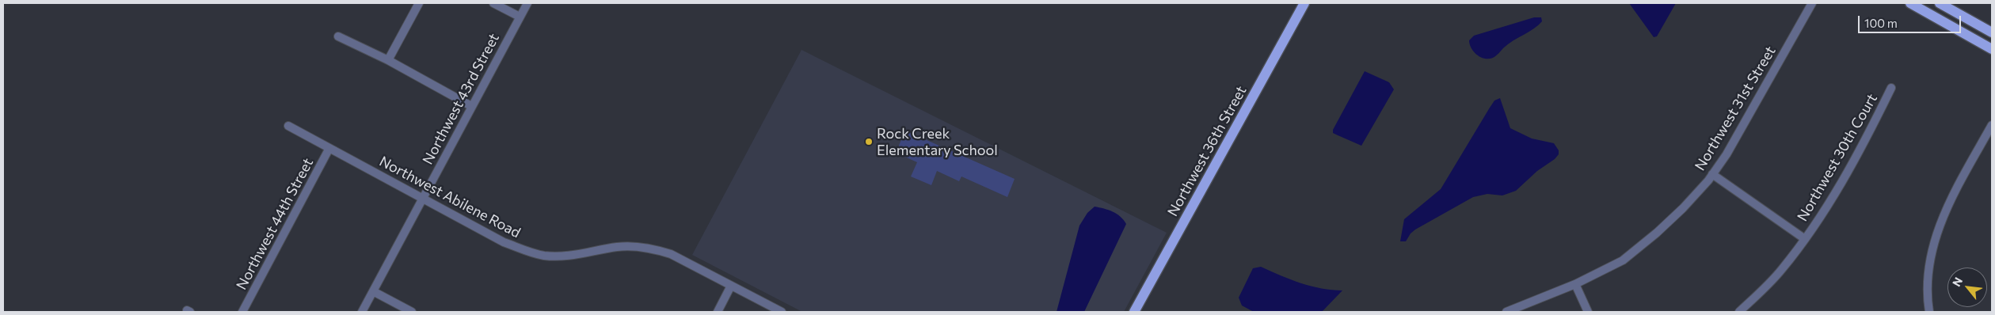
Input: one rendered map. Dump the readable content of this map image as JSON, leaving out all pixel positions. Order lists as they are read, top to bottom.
{
  "streets": {
    "main road": ["Northwest 36th Street"],
    "street": [
      "Northwest 43rd Street",
      "Northwest 31st Street",
      "Northwest 30th Court",
      "Northwest Abilene Road",
      "Northwest 44th Street"
    ]
  },
  "crossings": [
    ["Northwest 43rd Street", "Northwest Abilene Road"],
    ["Northwest Abilene Road", "Northwest 44th Street"]
  ],
  "places": ["Rock Creek Elementary School"],
  "scale_bar": "100 m",
  "north": "top left"
}
